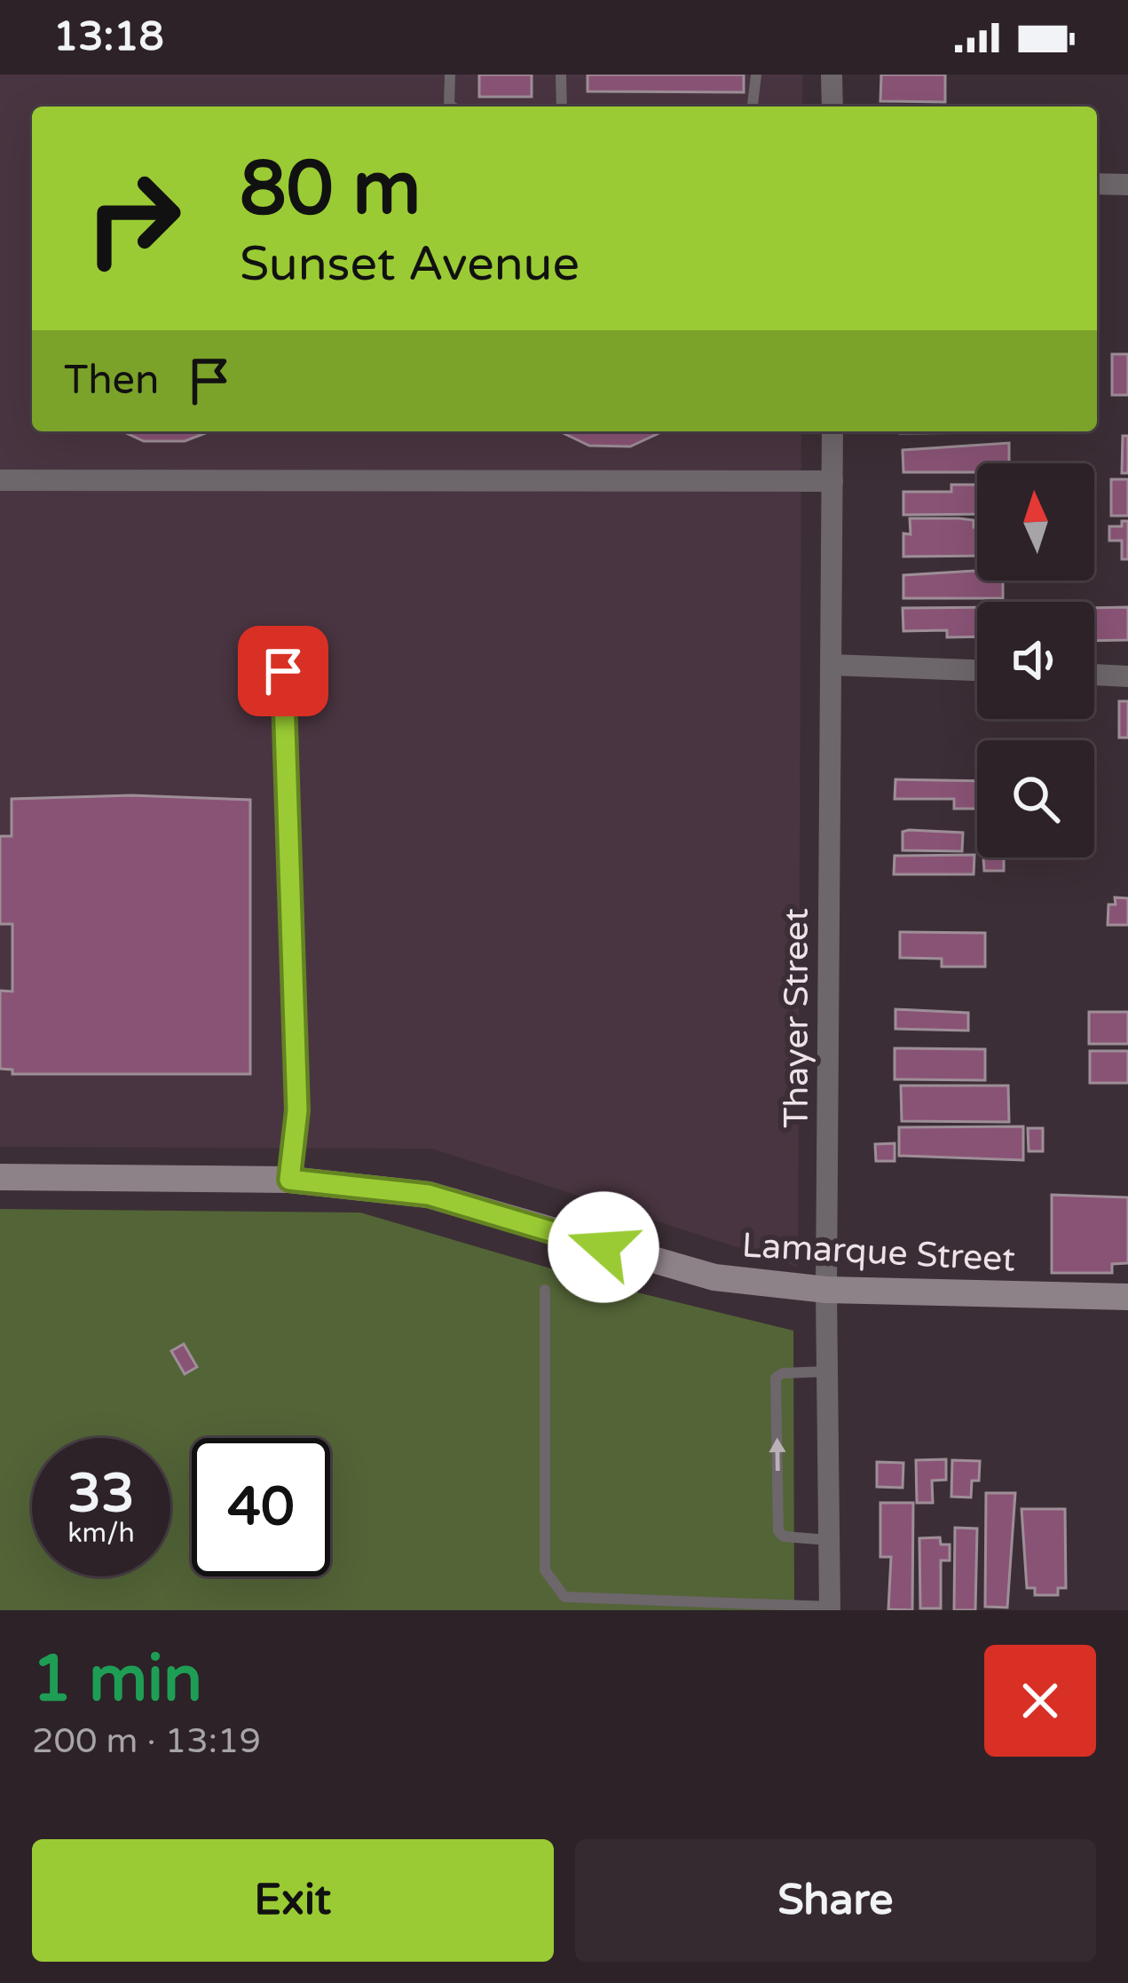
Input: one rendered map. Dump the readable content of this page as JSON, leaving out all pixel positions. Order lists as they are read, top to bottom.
{
  "streets": {
    "street": ["Thayer Street", "Lamarque Street"]
  },
  "crossings": [
    ["Thayer Street", "Lamarque Street"]
  ],
  "north": "top",
  "page": {
    "status": "13:18",
    "turn": ["80 m", "Sunset Avenue"],
    "then": "Then",
    "speed": "33 km/h",
    "limit": "40",
    "heading": ["1 min", "200 m · 13:19"],
    "buttons": ["Exit", "Share"]
  }
}
